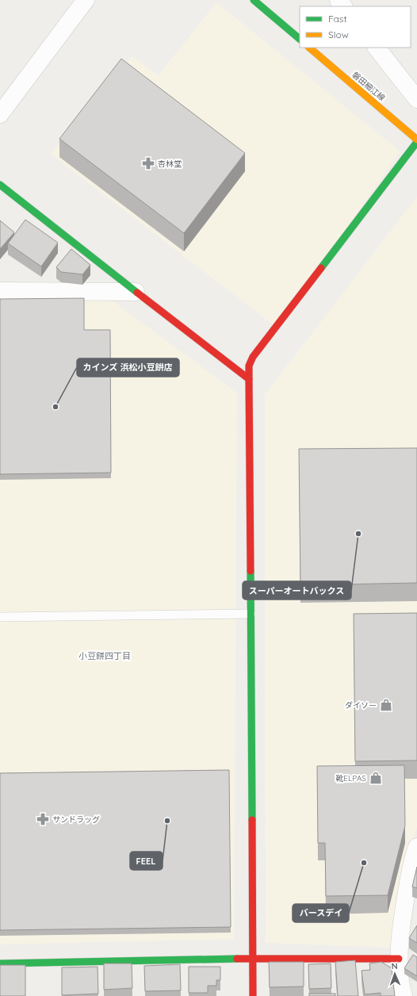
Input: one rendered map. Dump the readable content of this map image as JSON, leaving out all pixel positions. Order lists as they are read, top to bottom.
{
  "streets": {
    "street": ["磐田細江線"]
  },
  "districts": ["小豆餅四丁目"],
  "places": {
    "pharmacy": ["杏林堂", "サンドラッグ"],
    "other": [
      "カインズ 浜松小豆餠店",
      "スーパーオートバックス",
      "FEEL",
      "バースデイ"
    ],
    "shop": ["ダイソー", "靴ELPAS"]
  },
  "legend": ["Fast", "Slow"],
  "north": "top"
}
